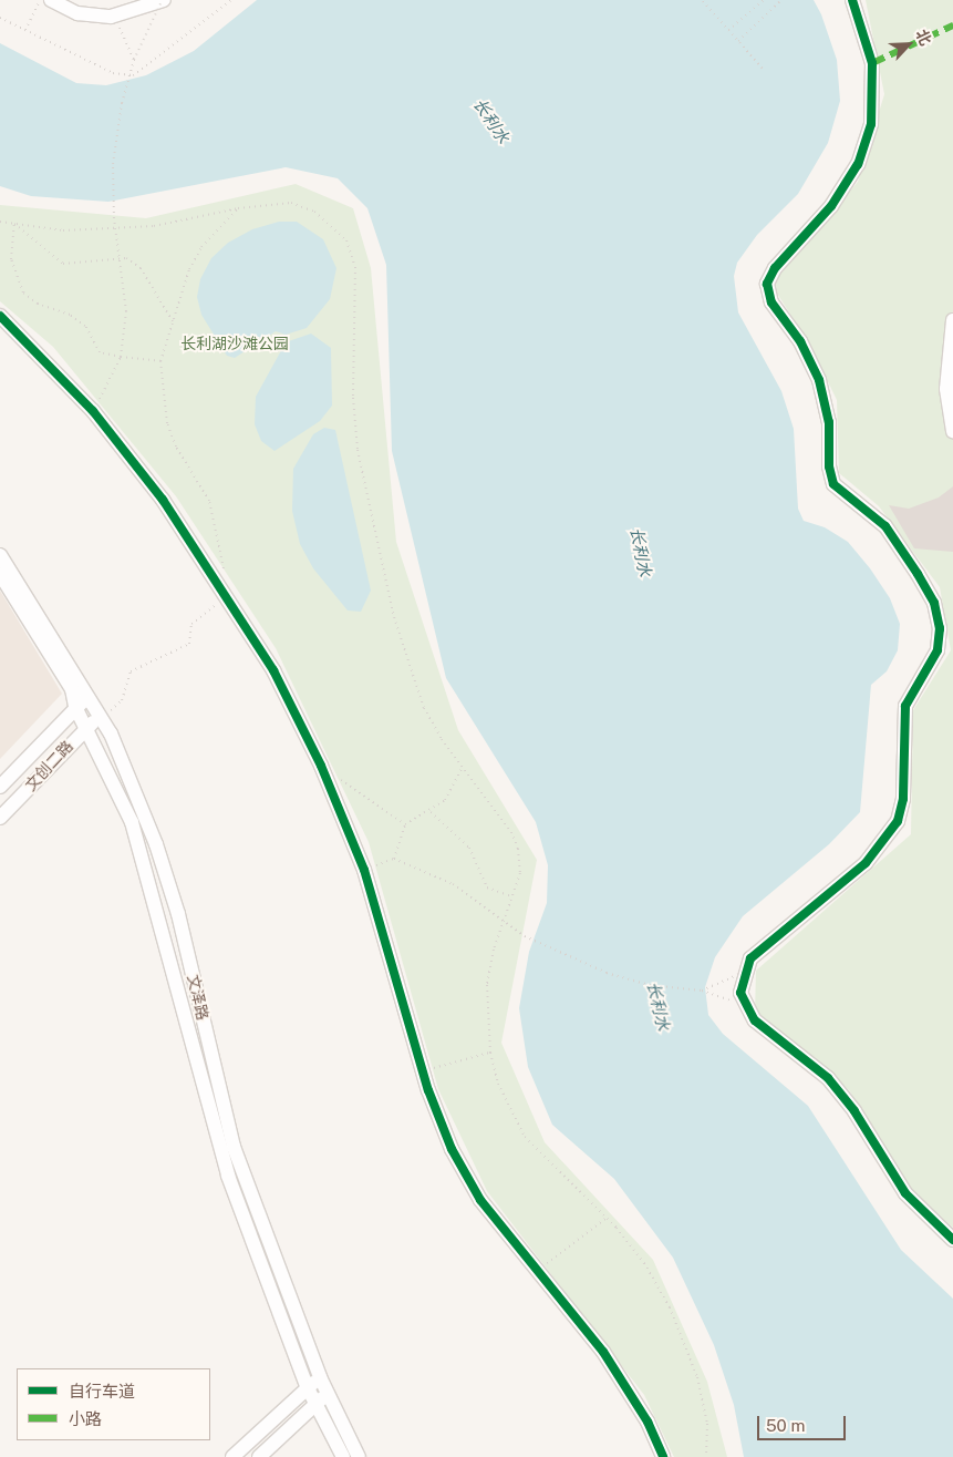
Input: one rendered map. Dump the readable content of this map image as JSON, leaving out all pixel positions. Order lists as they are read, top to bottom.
{
  "streets": {
    "street": ["文创二路", "文泽路"]
  },
  "crossings": [
    ["文创二路", "文泽路"]
  ],
  "water": ["长利水"],
  "parks": ["长利湖沙滩公园"],
  "legend": ["自行车道", "小路"],
  "scale_bar": "50 m",
  "north": "top right"
}
